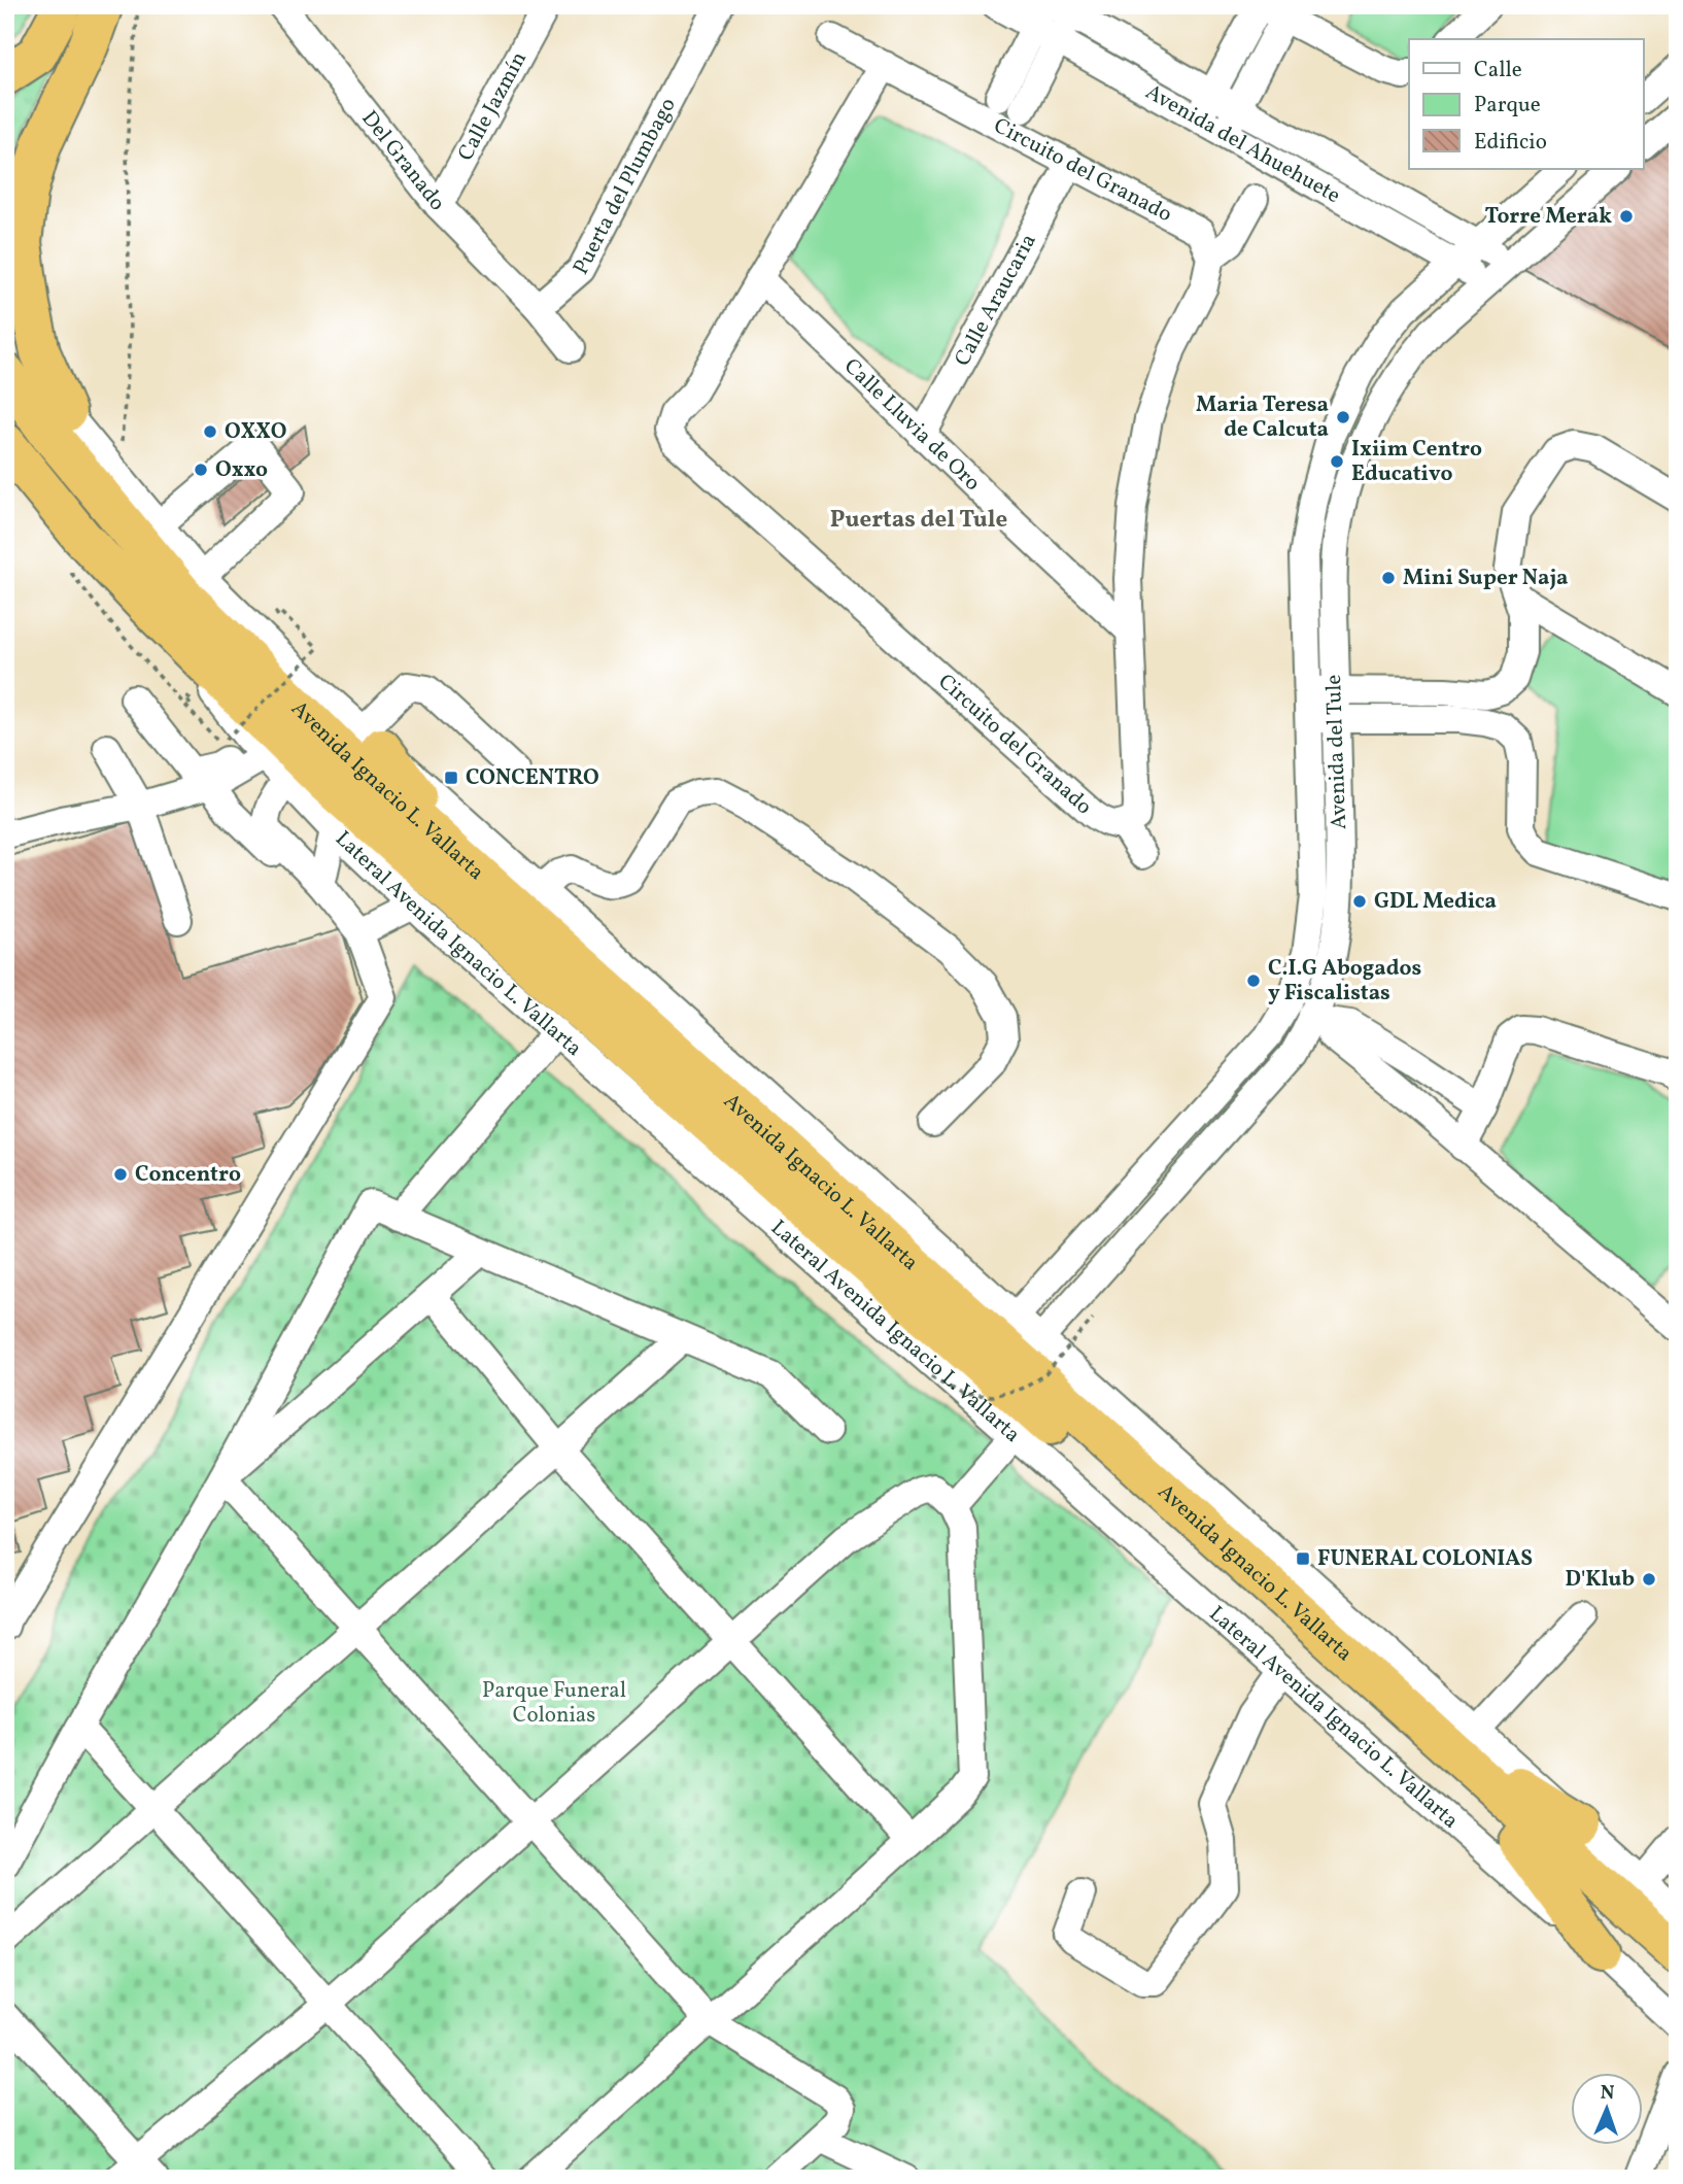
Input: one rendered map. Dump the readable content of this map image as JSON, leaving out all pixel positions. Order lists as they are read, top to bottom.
{
  "streets": {
    "highway": ["Avenida Ignacio L. Vallarta"],
    "street": [
      "Calle Jazmín",
      "Avenida del Ahuehuete",
      "Del Granado",
      "Circuito del Granado",
      "Puerta del Plumbago",
      "Calle Araucaria",
      "Calle Lluvia de Oro",
      "Avenida del Tule",
      "Lateral Avenida Ignacio L. Vallarta"
    ]
  },
  "crossings": [
    ["Calle Jazmín", "Del Granado"],
    ["Avenida del Ahuehuete", "Avenida del Tule"],
    ["Del Granado", "Puerta del Plumbago"],
    ["Circuito del Granado", "Calle Araucaria"],
    ["Circuito del Granado", "Calle Lluvia de Oro"],
    ["Calle Araucaria", "Calle Lluvia de Oro"],
    ["Avenida Ignacio L. Vallarta", "Lateral Avenida Ignacio L. Vallarta"]
  ],
  "districts": ["Puertas del Tule"],
  "parks": ["Parque Funeral Colonias"],
  "places": {
    "other": [
      "Torre Merak",
      "Maria Teresa de Calcuta",
      "OXXO",
      "Ixiim Centro Educativo",
      "Oxxo",
      "Mini Super Naja",
      "GDL Medica",
      "C.I.G Abogados y Fiscalistas",
      "Concentro",
      "D'Klub"
    ],
    "transit": ["CONCENTRO", "FUNERAL COLONIAS"]
  },
  "legend": ["Calle", "Parque", "Edificio"],
  "north": "top"
}
